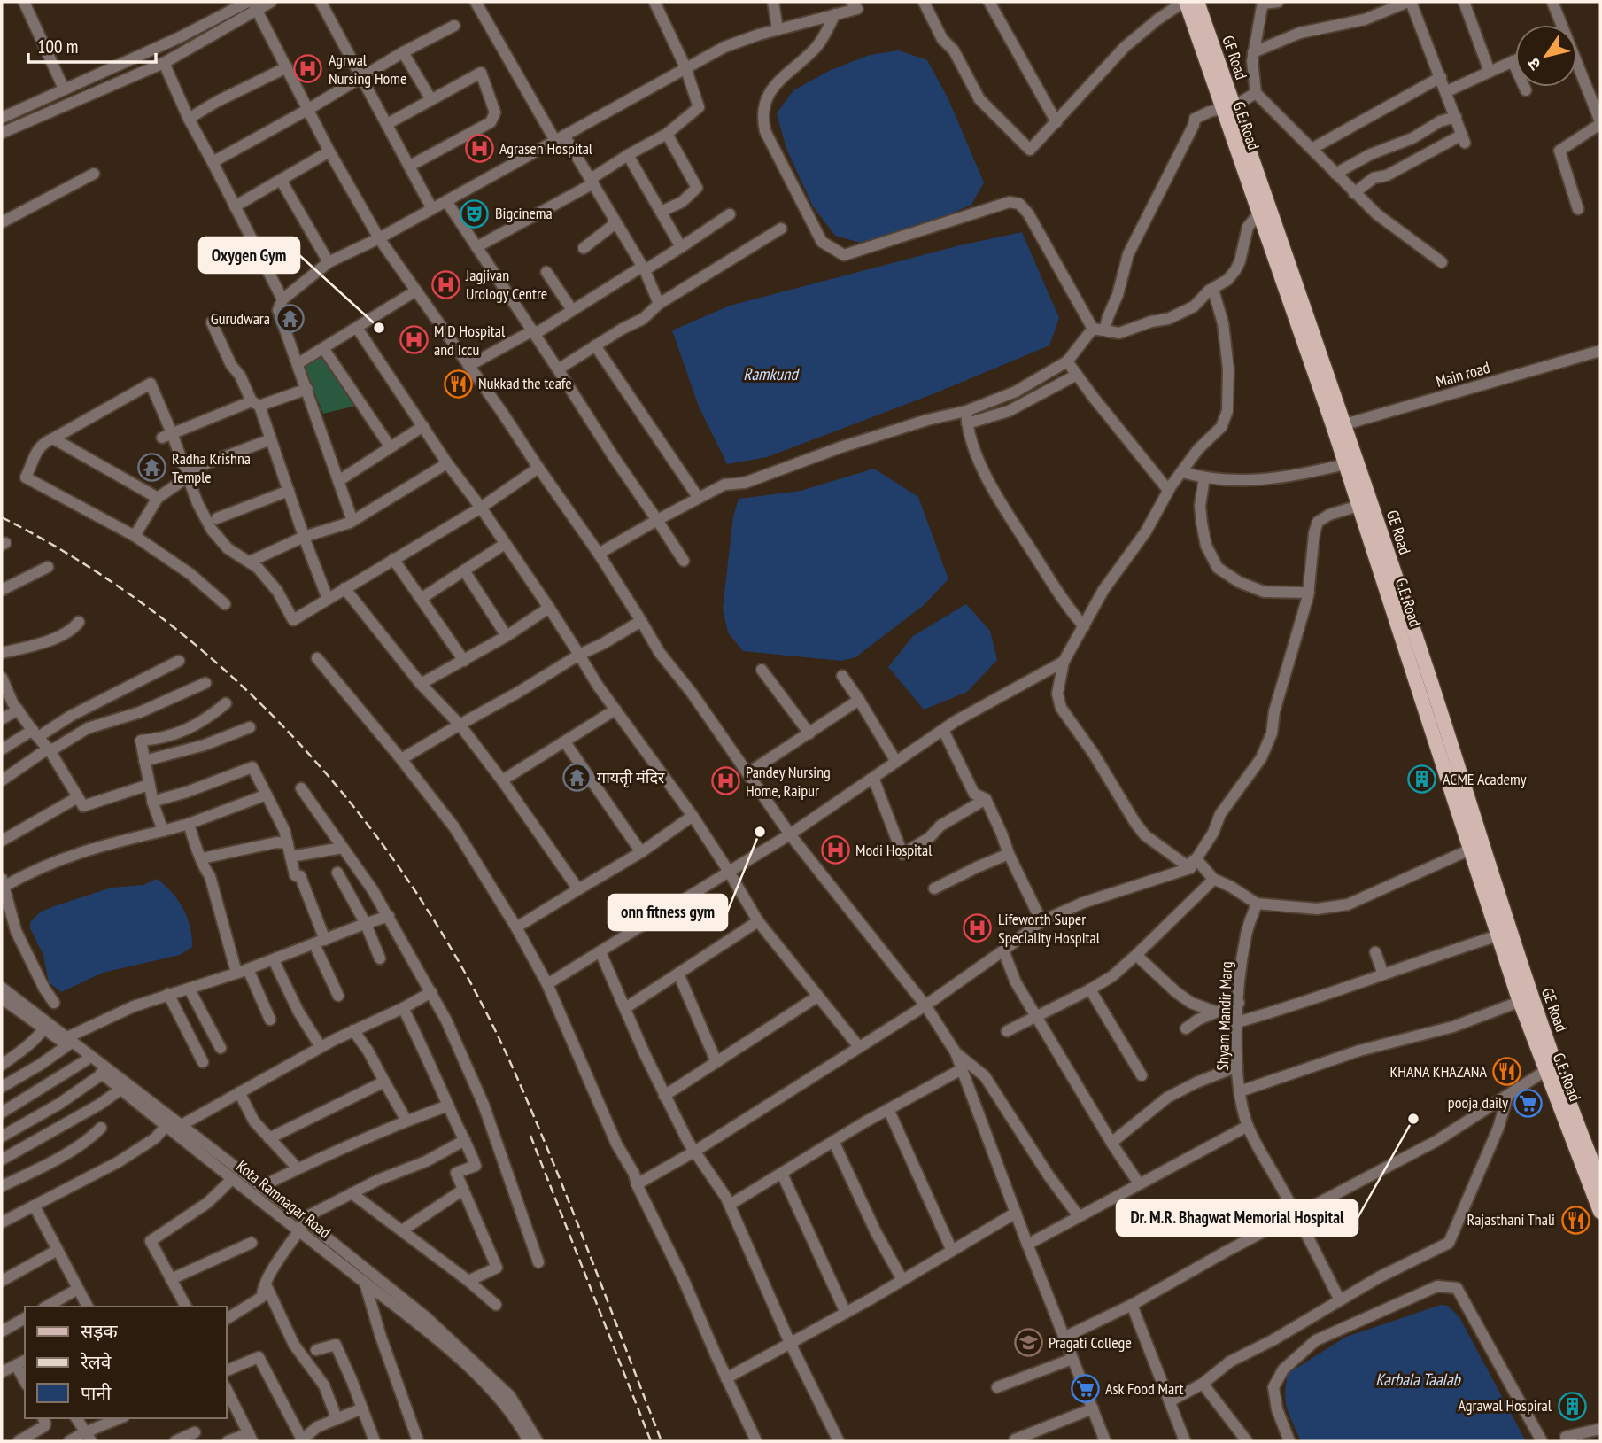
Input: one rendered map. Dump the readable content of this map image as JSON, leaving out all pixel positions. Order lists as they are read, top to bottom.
{
  "streets": {
    "main road": ["GE Road", "G.E. Road"],
    "street": ["Main road", "Shyam Mandir Marg", "Kota Ramnagar Road"]
  },
  "crossings": [
    ["GE Road", "G.E. Road"],
    ["GE Road", "Main road"],
    ["G.E. Road", "Main road"]
  ],
  "water": ["Ramkund", "Karbala Taalab"],
  "places": {
    "hospital": [
      "Agrwal Nursing Home",
      "Agrasen Hospital",
      "Jagjivan Urology Centre",
      "M D Hospital and Iccu",
      "Pandey Nursing Home, Raipur",
      "Modi Hospital",
      "Lifeworth Super Speciality Hospital"
    ],
    "theatre": ["Bigcinema"],
    "temple": ["Gurudwara", "Radha Krishna Temple", "गायतृी मंदिर"],
    "other": ["Oxygen Gym", "onn fitness gym", "Dr. M.R. Bhagwat Memorial Hospital"],
    "restaurant": ["Nukkad the teafe", "KHANA KHAZANA", "Rajasthani Thali"],
    "building": ["ACME Academy", "Agrawal Hospiral"],
    "supermarket": ["pooja daily", "Ask Food Mart"],
    "school or university": ["Pragati College"]
  },
  "legend": ["सड़क", "रेलवे", "पानी"],
  "scale_bar": "100 m",
  "north": "bottom left"
}
